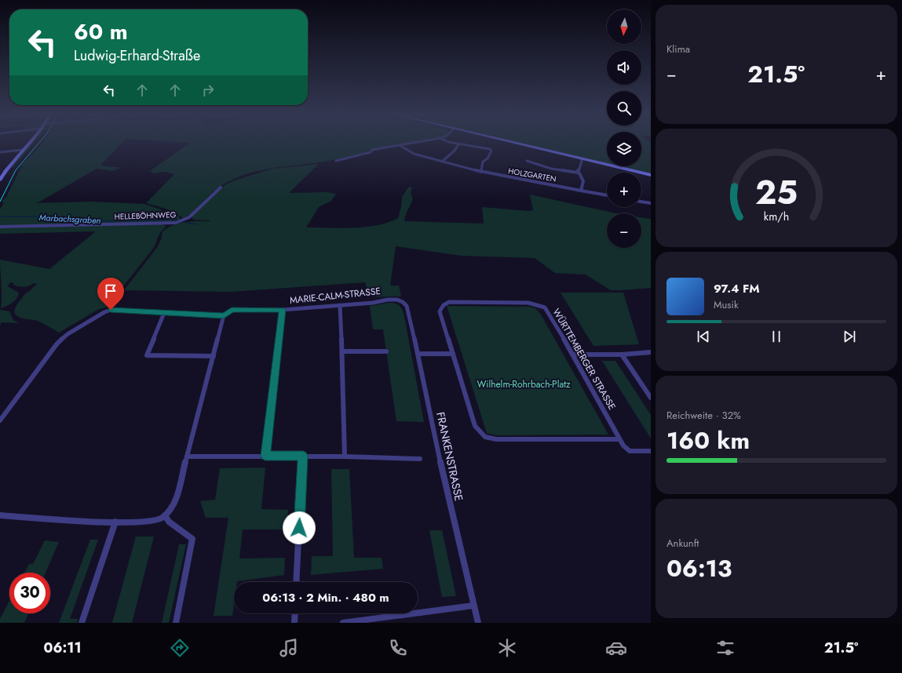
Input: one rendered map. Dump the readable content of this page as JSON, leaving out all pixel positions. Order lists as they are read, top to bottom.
{
  "streets": {
    "street": [
      "HOLZGARTEN",
      "HELLEBÖHNWEG",
      "MARIE-CALM-STRASSE",
      "WÜRTTEMBERGER STRASSE",
      "FRANKENSTRASSE"
    ]
  },
  "crossings": [
    ["MARIE-CALM-STRASSE", "FRANKENSTRASSE"]
  ],
  "water": ["Marbachsgraben"],
  "parks": ["Wilhelm-Rohrbach-Platz"],
  "north": "bottom",
  "page": {
    "tile": [
      "Klima",
      ["Reichweite · 32%", "160 km"],
      ["Ankunft", "06:13"]
    ],
    "map_buttons": ["+", "−"],
    "turn": ["60 m", "Ludwig-Erhard-Straße"],
    "heat": ["−", "21.5°", "+"],
    "song": ["97.4 FM", "Musik"],
    "limit": "30",
    "trip": "06:13 · 2 Min. · 480 m",
    "tabs": ["06:11", "21.5°"],
    "gauge": ["25", "km/h"]
  }
}
